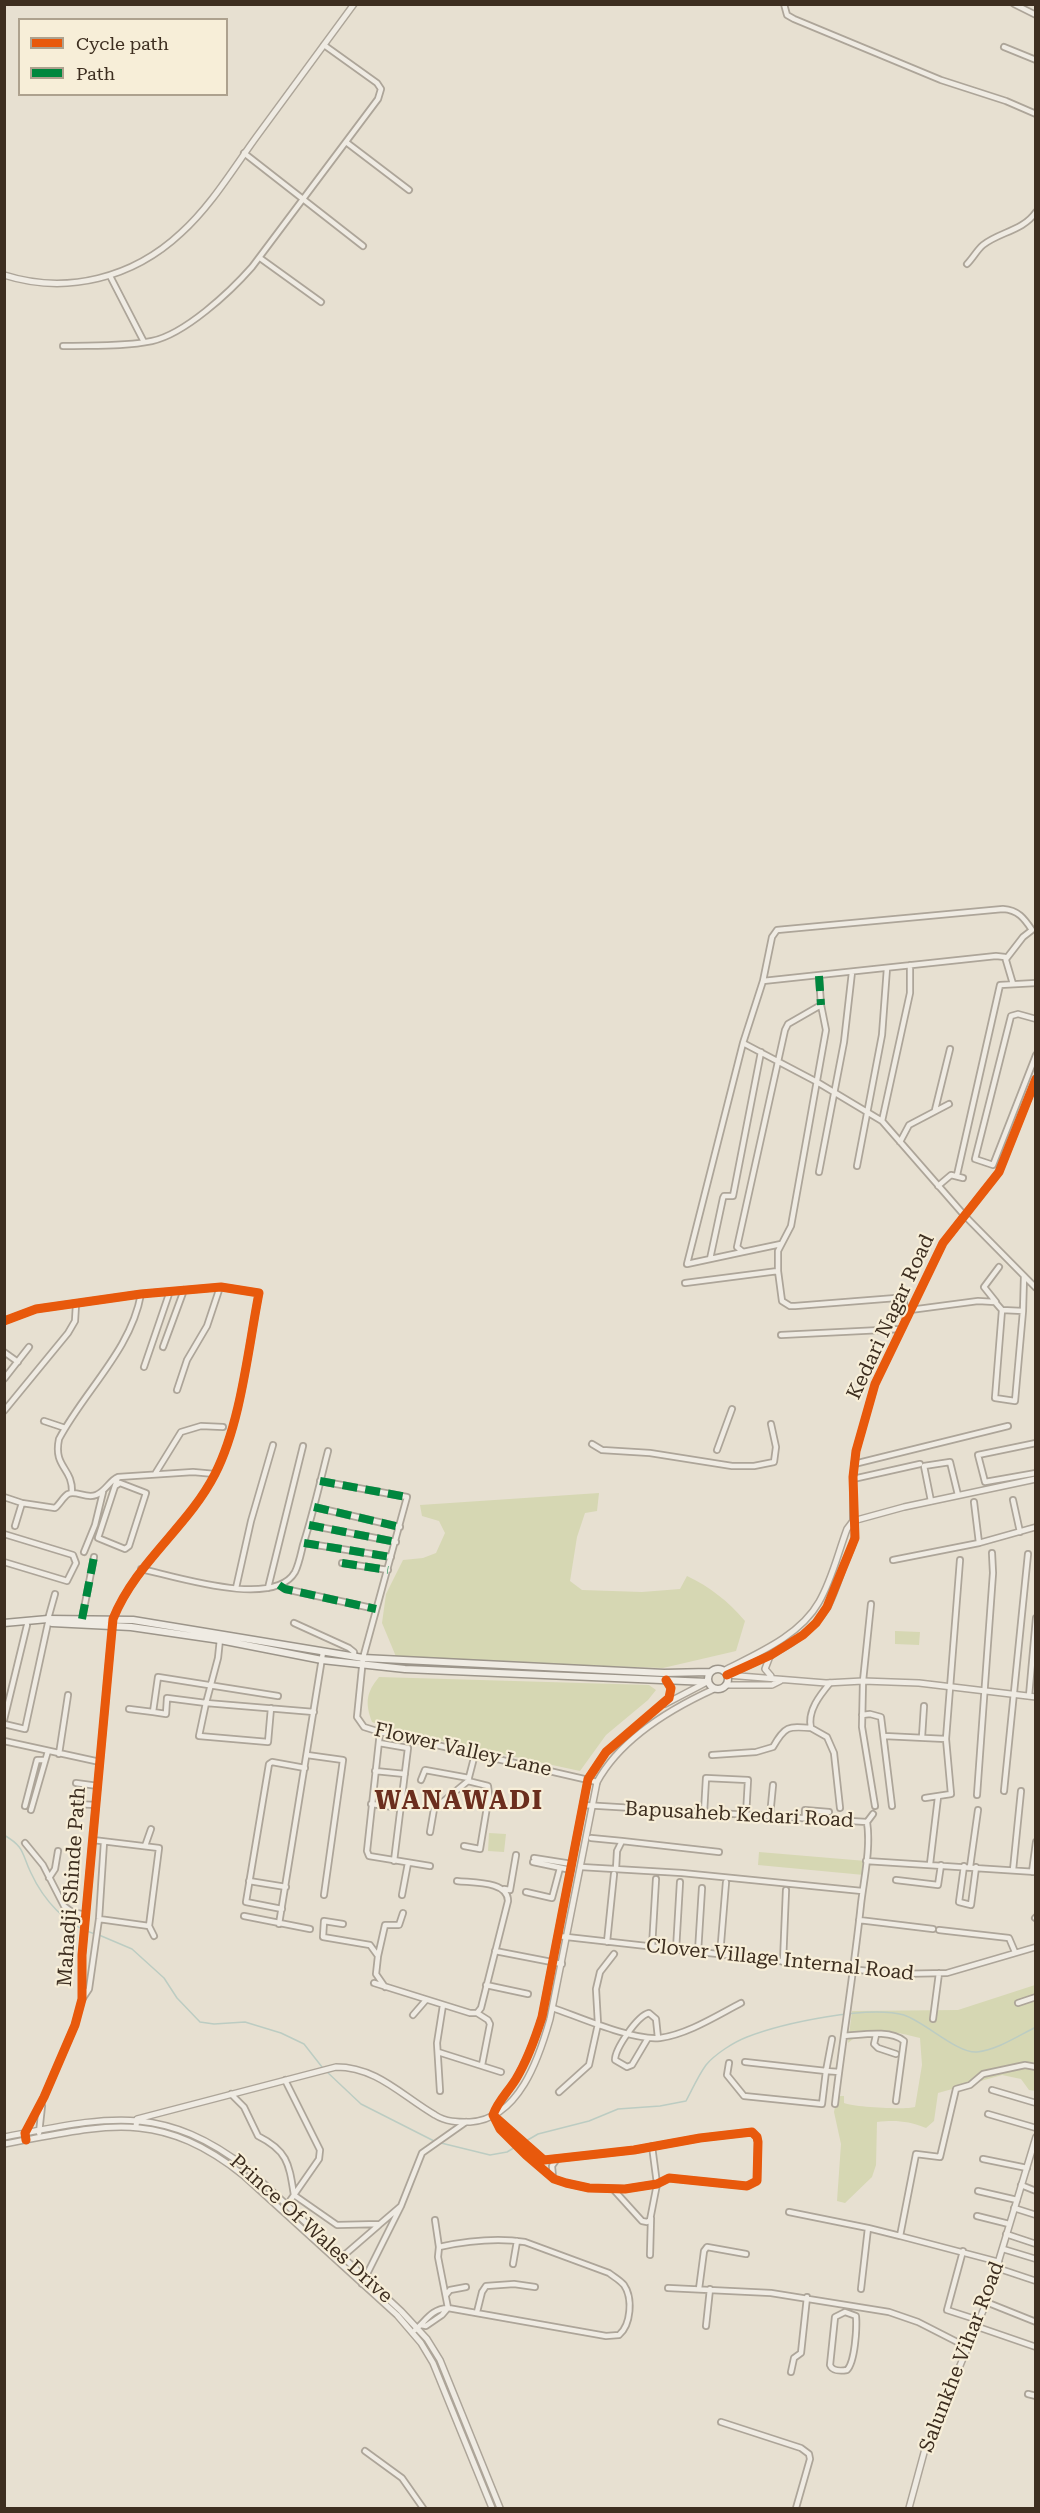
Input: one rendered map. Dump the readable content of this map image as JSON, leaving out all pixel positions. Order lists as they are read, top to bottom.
{
  "streets": {
    "street": [
      "Kedari Nagar Road",
      "Flower Valley Lane",
      "Bapusaheb Kedari Road",
      "Mahadji Shinde Path",
      "Clover Village Internal Road",
      "Prince Of Wales Drive",
      "Salunkhe Vihar Road"
    ]
  },
  "crossings": [
    ["Bapusaheb Kedari Road", "Clover Village Internal Road"],
    ["Mahadji Shinde Path", "Prince Of Wales Drive"]
  ],
  "districts": ["WANAWADI"],
  "legend": ["Cycle path", "Path"]
}
